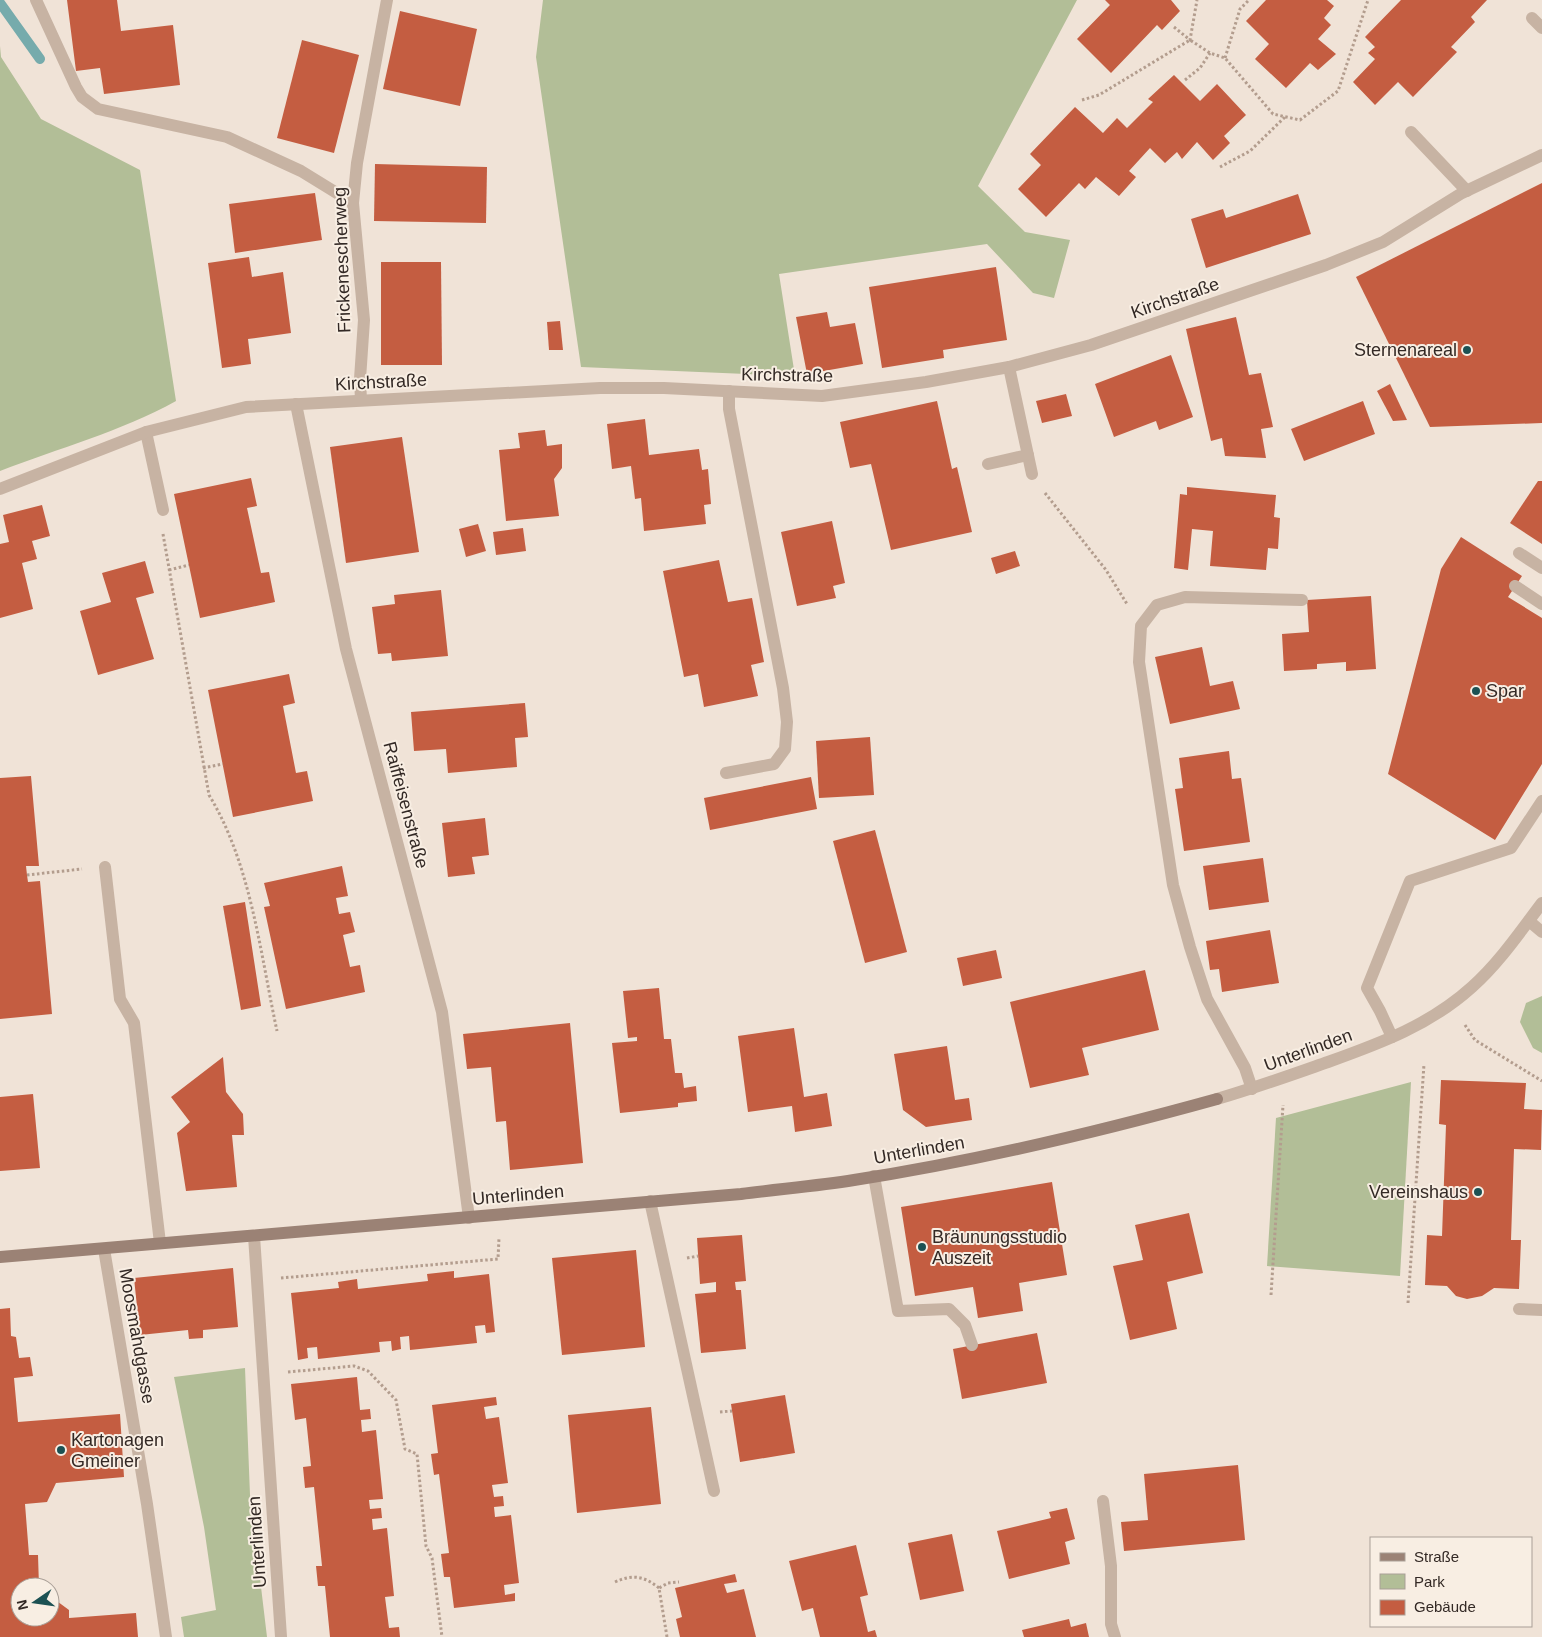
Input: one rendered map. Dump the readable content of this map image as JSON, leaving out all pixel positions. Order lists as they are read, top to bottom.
{
  "streets": {
    "main road": ["Unterlinden"],
    "street": [
      "Frickenescherweg",
      "Kirchstraße",
      "Raiffeisenstraße",
      "Moosmahdgasse"
    ]
  },
  "crossings": [
    ["Frickenescherweg", "Kirchstraße"],
    ["Kirchstraße", "Raiffeisenstraße"],
    ["Raiffeisenstraße", "Unterlinden"],
    ["Unterlinden", "Moosmahdgasse"]
  ],
  "places": [
    "Sternenareal",
    "Spar",
    "Vereinshaus",
    "Bräunungsstudio Auszeit",
    "Kartonagen Gmeiner"
  ],
  "legend": ["Straße", "Park", "Gebäude"],
  "north": "left"
}
